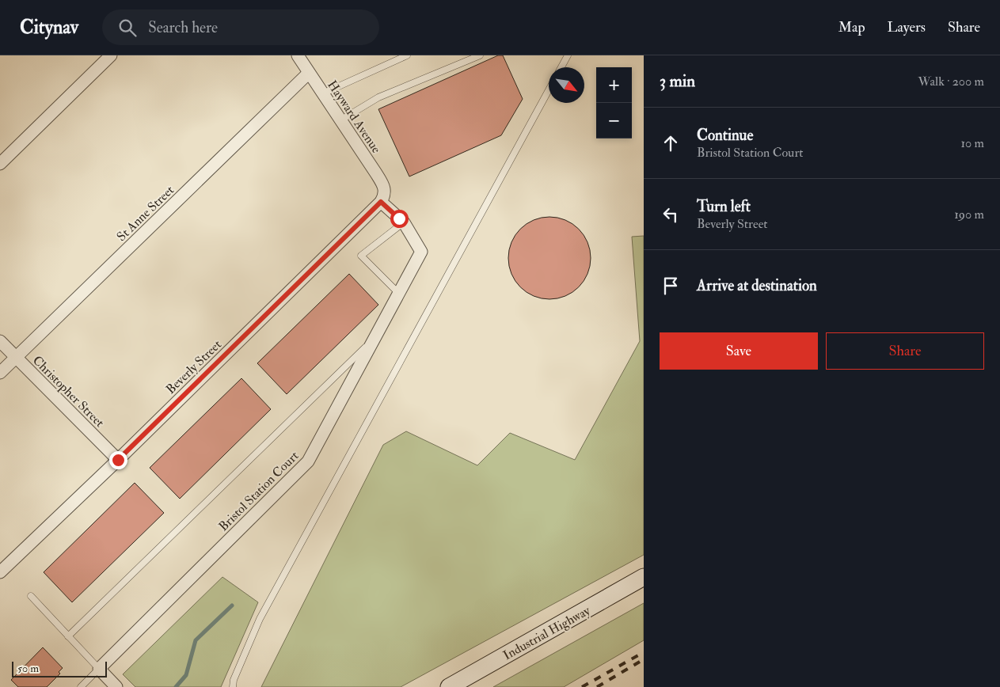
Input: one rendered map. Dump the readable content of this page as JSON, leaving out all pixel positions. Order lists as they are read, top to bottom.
{
  "streets": {
    "main road": ["Industrial Highway"],
    "street": [
      "Hayward Avenue",
      "St Anne Street",
      "Beverly Street",
      "Christopher Street",
      "Bristol Station Court"
    ]
  },
  "crossings": [
    ["Hayward Avenue", "St Anne Street"],
    ["Hayward Avenue", "Beverly Street"],
    ["Hayward Avenue", "Bristol Station Court"],
    ["St Anne Street", "Christopher Street"],
    ["Beverly Street", "Christopher Street"],
    ["Beverly Street", "Bristol Station Court"]
  ],
  "scale_bar": "50 m",
  "north": "bottom right",
  "page": {
    "header": "Citynav",
    "search": "Search here",
    "nav": ["Map", "Layers", "Share"],
    "heading": ["3 min", "Walk · 200 m"],
    "map_buttons": ["+", "−"],
    "list": [
      ["Continue", "Bristol Station Court", "10 m"],
      ["Turn left", "Beverly Street", "190 m"],
      "Arrive at destination"
    ],
    "buttons": ["Save", "Share"],
    "scale": "50 m"
  }
}
